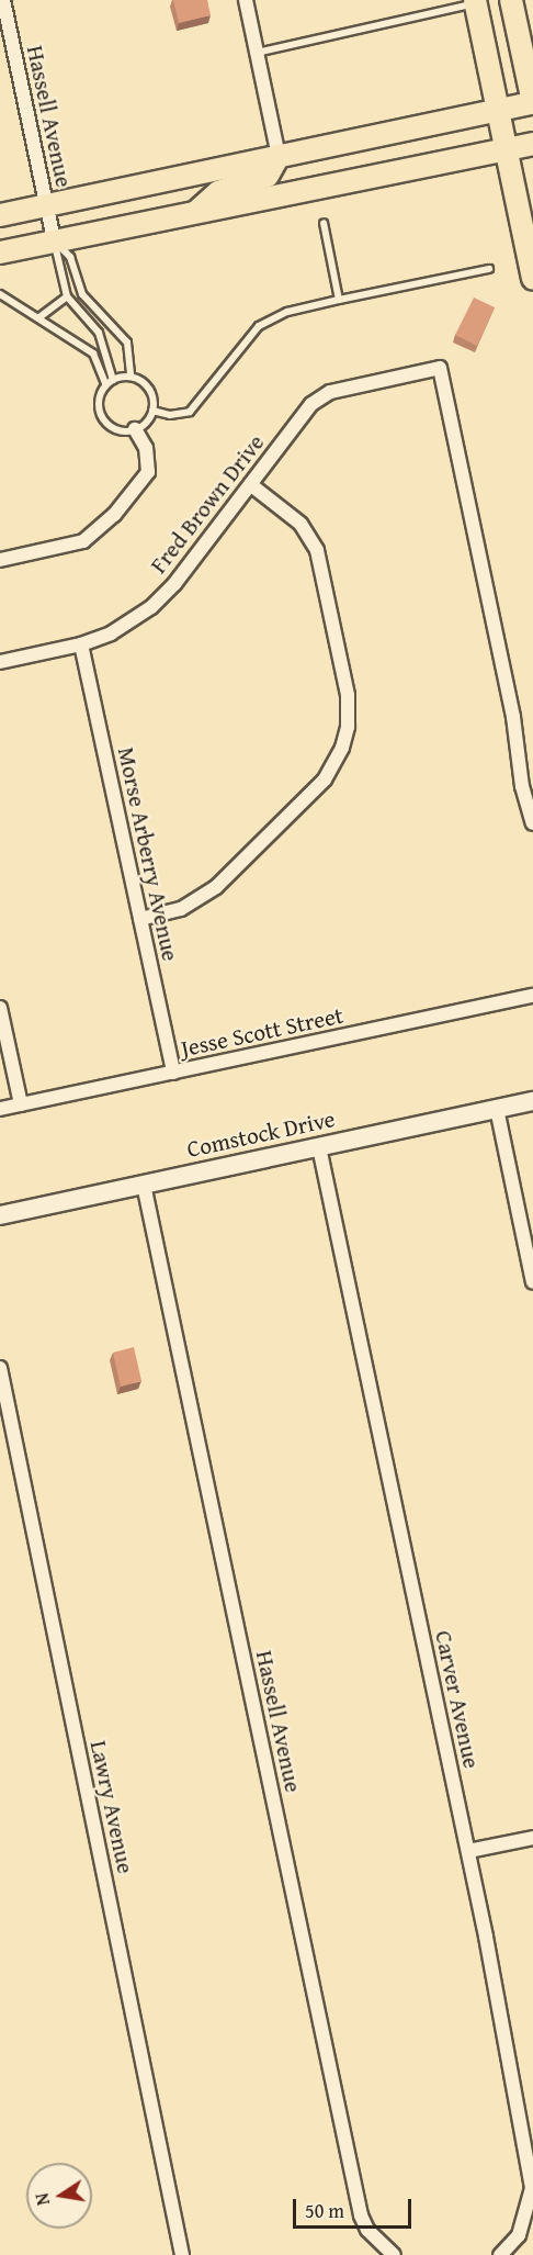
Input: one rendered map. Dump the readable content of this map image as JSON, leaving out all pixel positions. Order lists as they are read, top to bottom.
{
  "streets": {
    "street": [
      "Hassell Avenue",
      "Fred Brown Drive",
      "Morse Arberry Avenue",
      "Jesse Scott Street",
      "Comstock Drive",
      "Carver Avenue",
      "Lawry Avenue"
    ]
  },
  "crossings": [
    ["Hassell Avenue", "Comstock Drive"],
    ["Fred Brown Drive", "Morse Arberry Avenue"],
    ["Morse Arberry Avenue", "Jesse Scott Street"],
    ["Comstock Drive", "Carver Avenue"]
  ],
  "scale_bar": "50 m",
  "north": "left"
}
